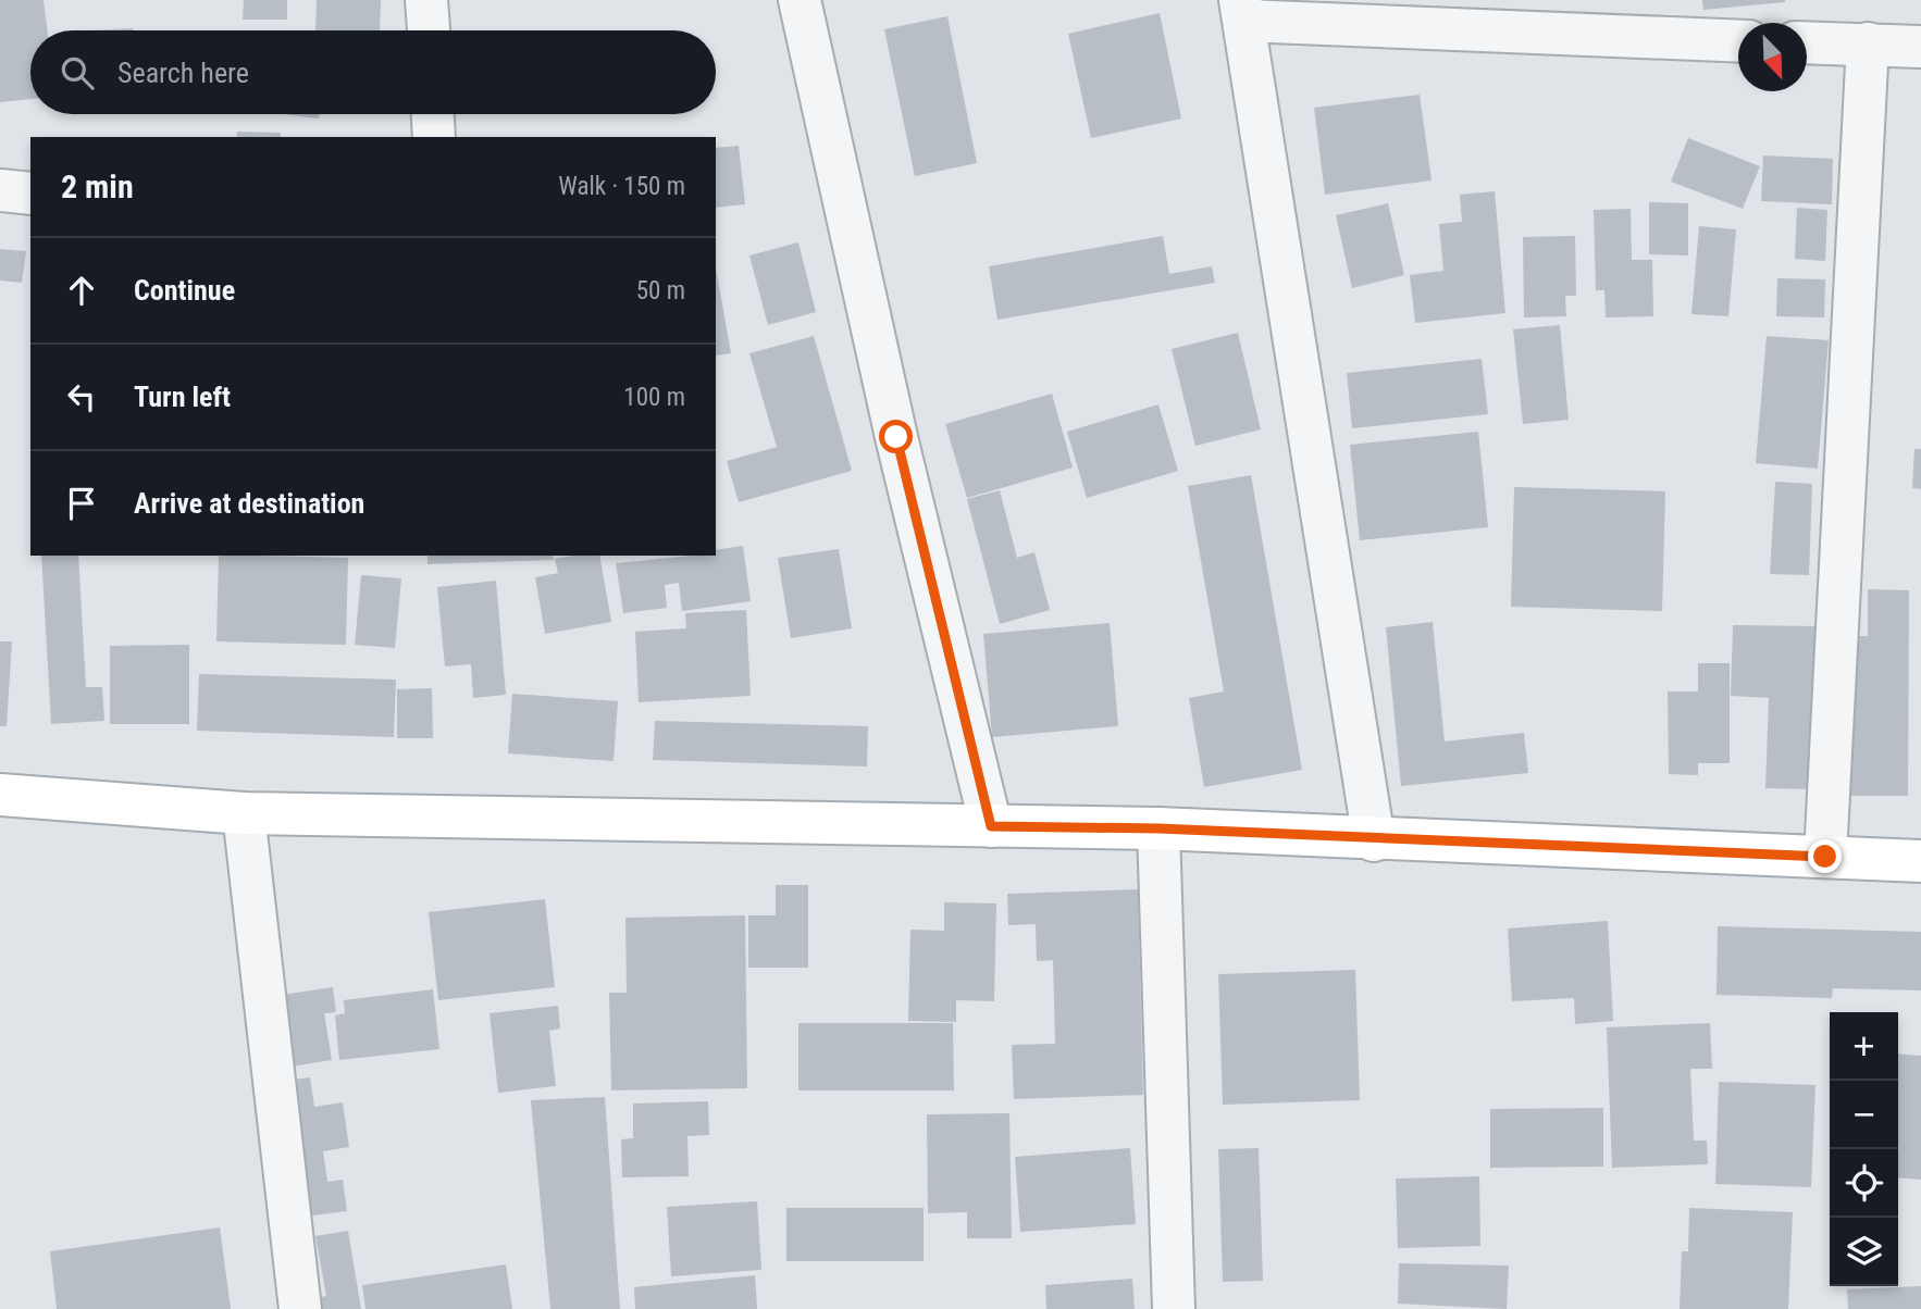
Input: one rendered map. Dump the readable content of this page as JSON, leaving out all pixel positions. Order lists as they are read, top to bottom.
{
  "north": "bottom right",
  "page": {
    "search": "Search here",
    "heading": ["2 min", "Walk · 150 m"],
    "list": [
      ["Continue", "50 m"],
      ["Turn left", "100 m"],
      "Arrive at destination"
    ],
    "map_buttons": ["+", "−"]
  }
}
